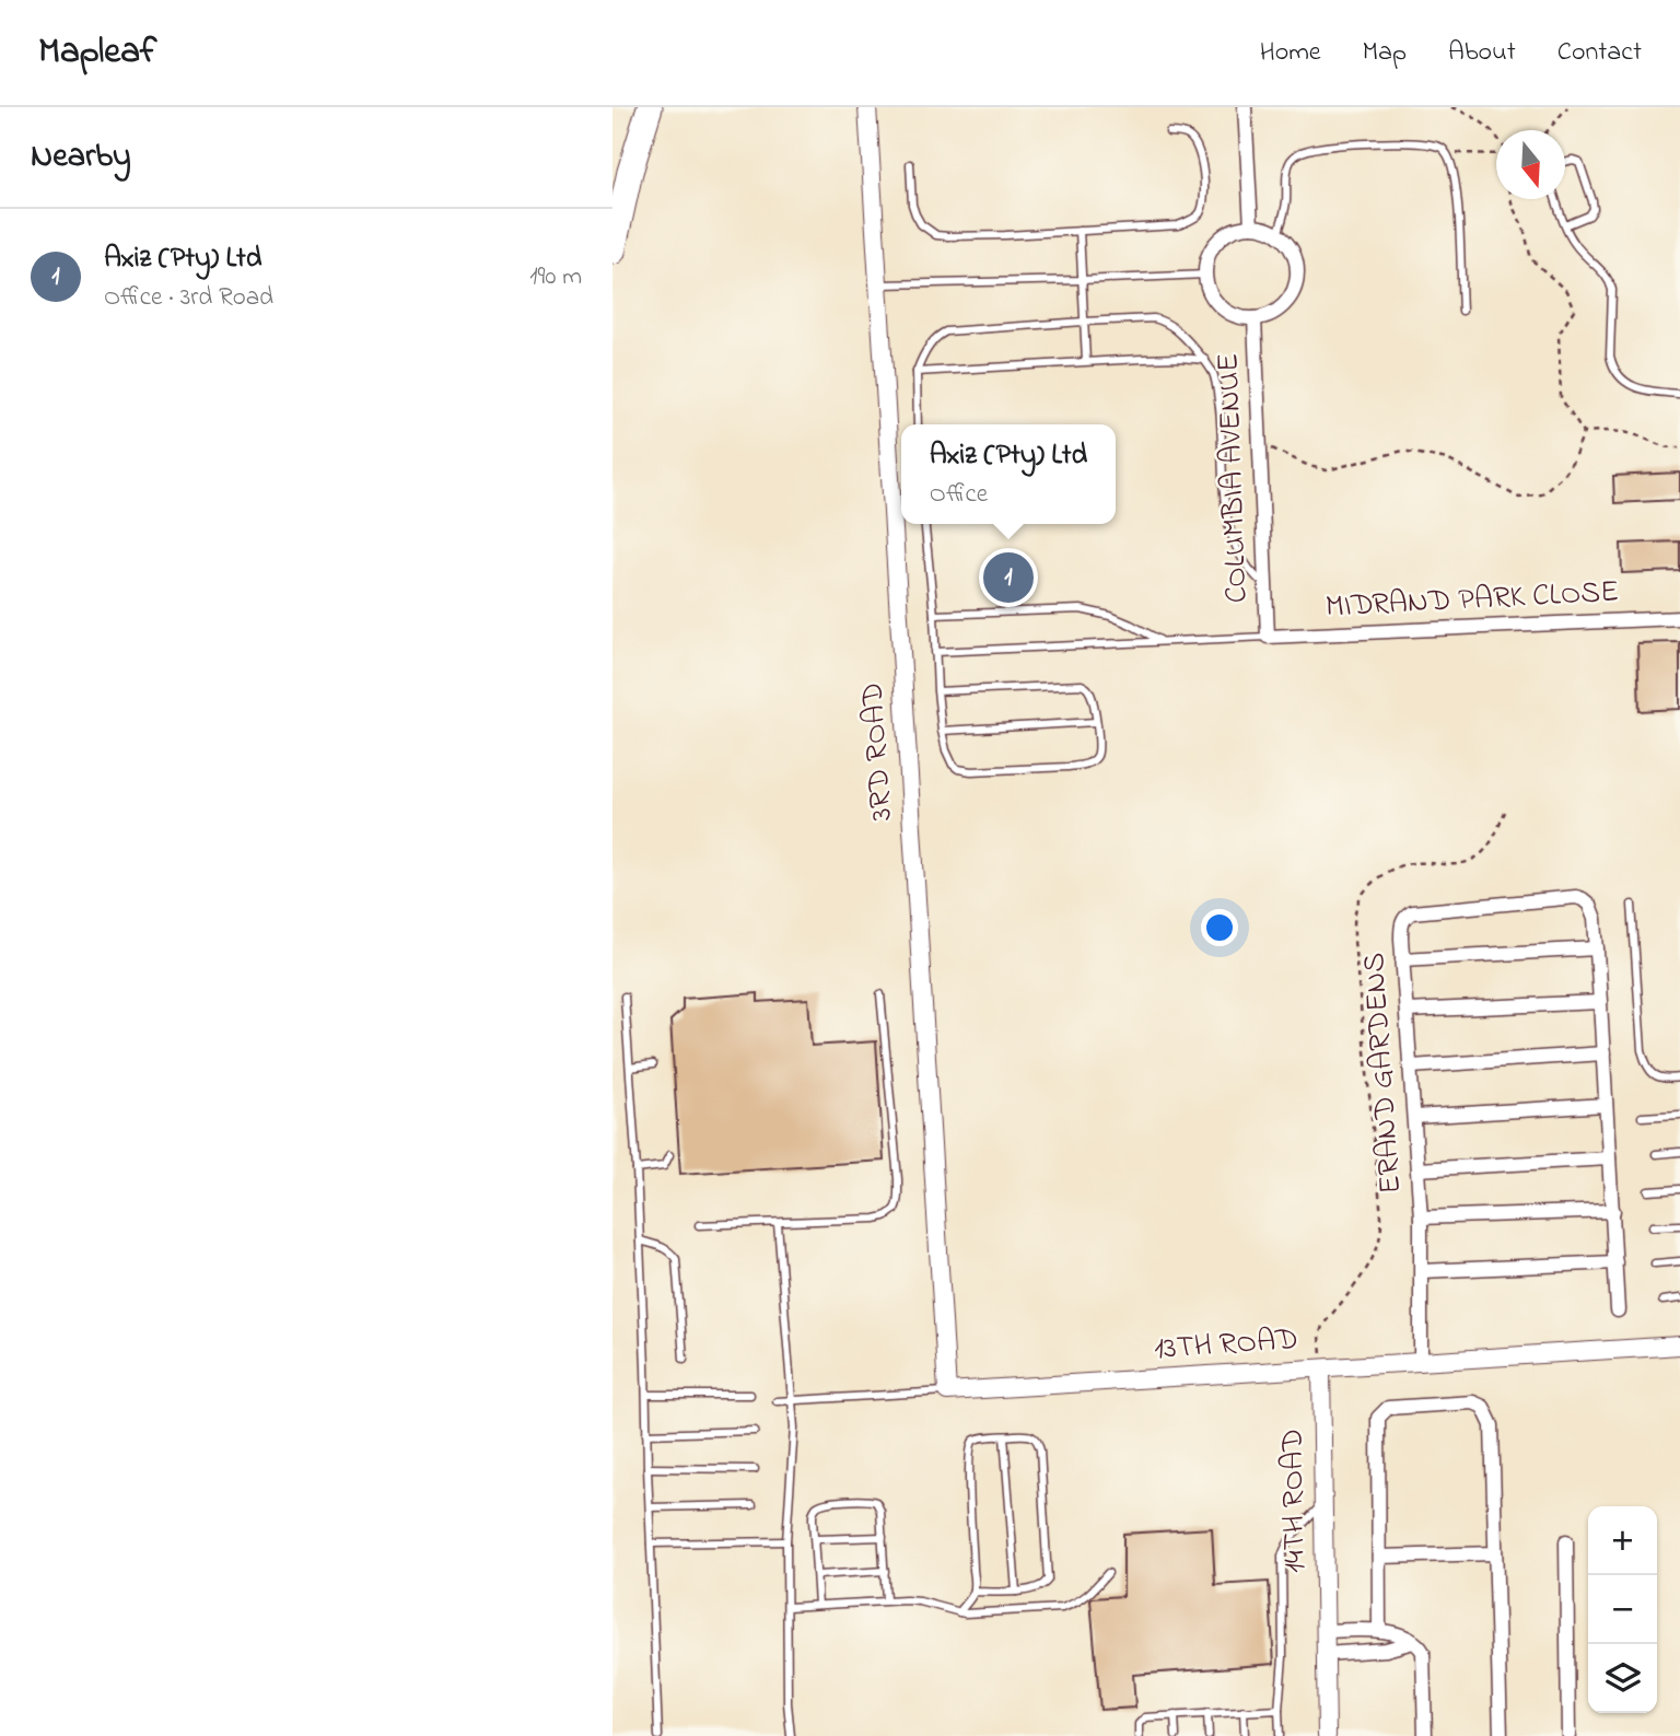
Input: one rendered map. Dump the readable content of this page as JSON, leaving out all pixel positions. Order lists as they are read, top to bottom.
{
  "streets": {
    "street": [
      "COLUMBIA AVENUE",
      "MIDRAND PARK CLOSE",
      "3RD ROAD",
      "ERAND GARDENS",
      "13TH ROAD",
      "14TH ROAD"
    ]
  },
  "crossings": [
    ["COLUMBIA AVENUE", "MIDRAND PARK CLOSE"],
    ["3RD ROAD", "13TH ROAD"],
    ["ERAND GARDENS", "13TH ROAD"],
    ["13TH ROAD", "14TH ROAD"]
  ],
  "north": "bottom",
  "page": {
    "header": "Mapleaf",
    "nav": [
      "Home",
      "Map",
      "About",
      "Contact"
    ],
    "heading": "Nearby",
    "list": [
      {
        "mark": "1",
        "name": "Axiz (Pty) Ltd",
        "note": "Office · 3rd Road",
        "value": "190 m"
      }
    ],
    "popup": ["Axiz (Pty) Ltd", "Office"],
    "pins": "1",
    "map_buttons": ["+", "−"]
  }
}
